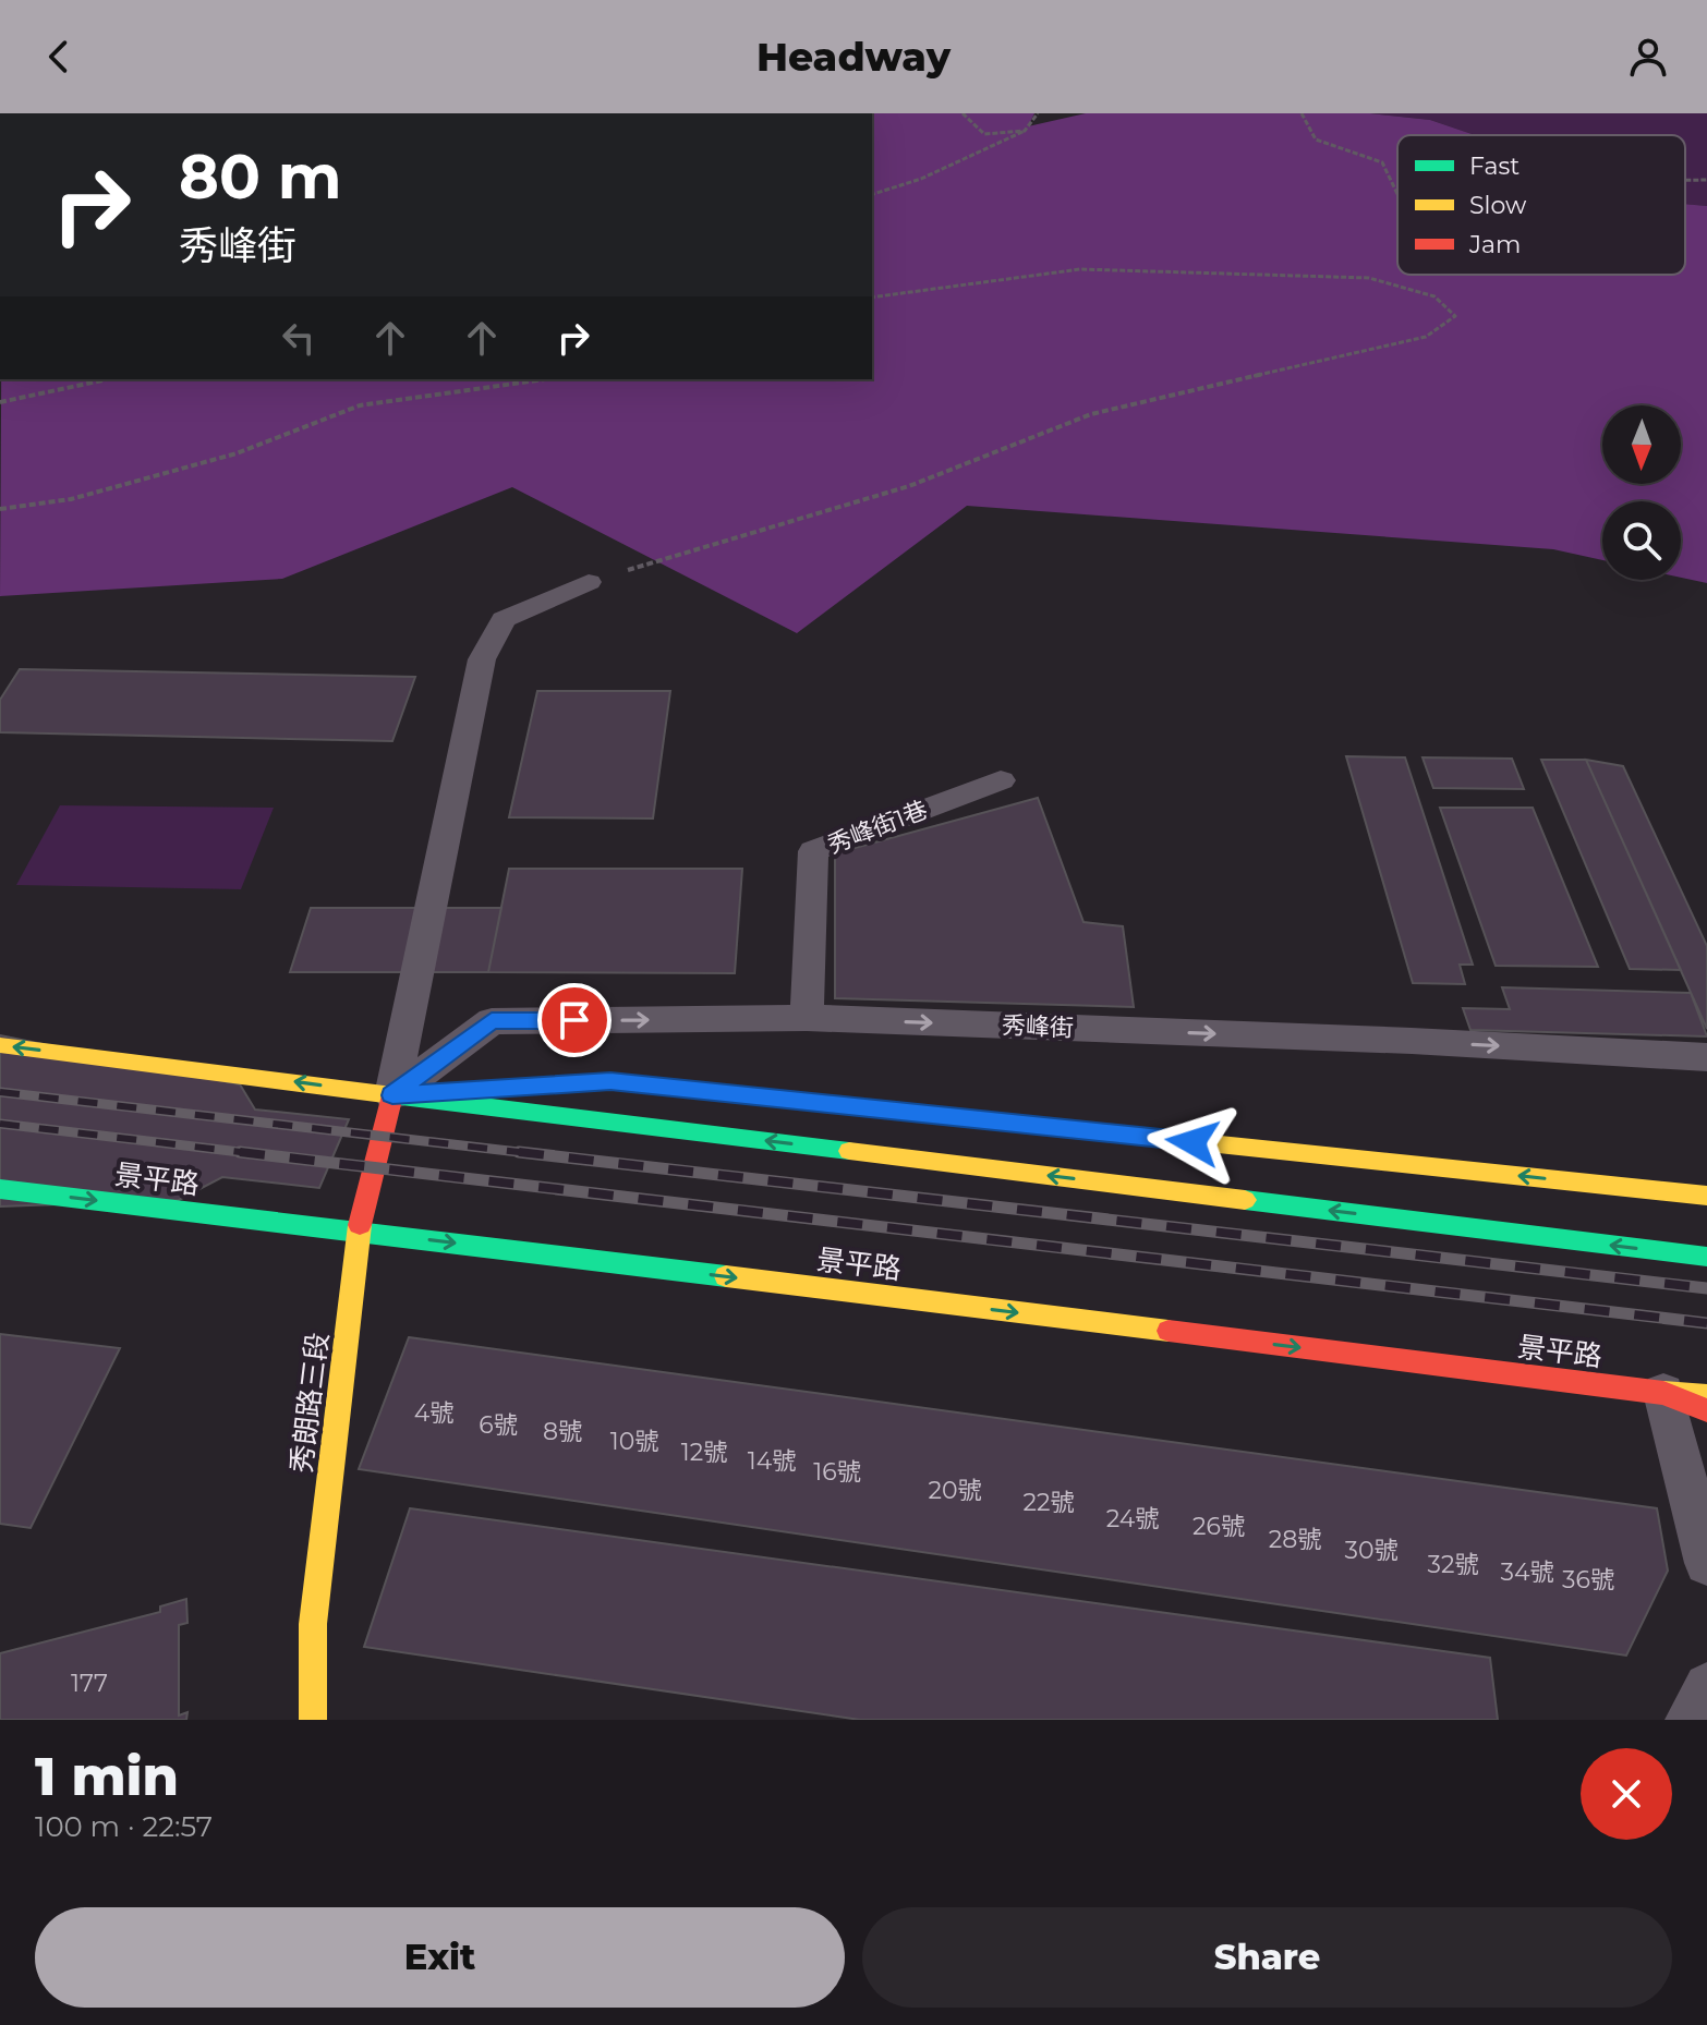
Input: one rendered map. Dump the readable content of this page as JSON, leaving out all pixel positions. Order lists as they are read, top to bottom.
{
  "streets": {
    "main road": ["景平路", "秀朗路三段"],
    "lane": ["秀峰街1巷", "秀峰街"]
  },
  "crossings": [
    ["秀峰街1巷", "秀峰街"],
    ["秀峰街", "秀朗路三段"],
    ["景平路", "秀朗路三段"]
  ],
  "one_way": ["秀峰街"],
  "house_numbers": [
    "4號",
    "6號",
    "8號",
    "10號",
    "12號",
    "14號",
    "16號",
    "20號",
    "22號",
    "24號",
    "26號",
    "28號",
    "30號",
    "32號",
    "34號",
    "36號",
    "177"
  ],
  "legend": ["Fast", "Slow", "Jam"],
  "north": "bottom",
  "page": {
    "header": "Headway",
    "turn": ["80 m", "秀峰街"],
    "heading": ["1 min", "100 m · 22:57"],
    "buttons": ["Exit", "Share"]
  }
}
